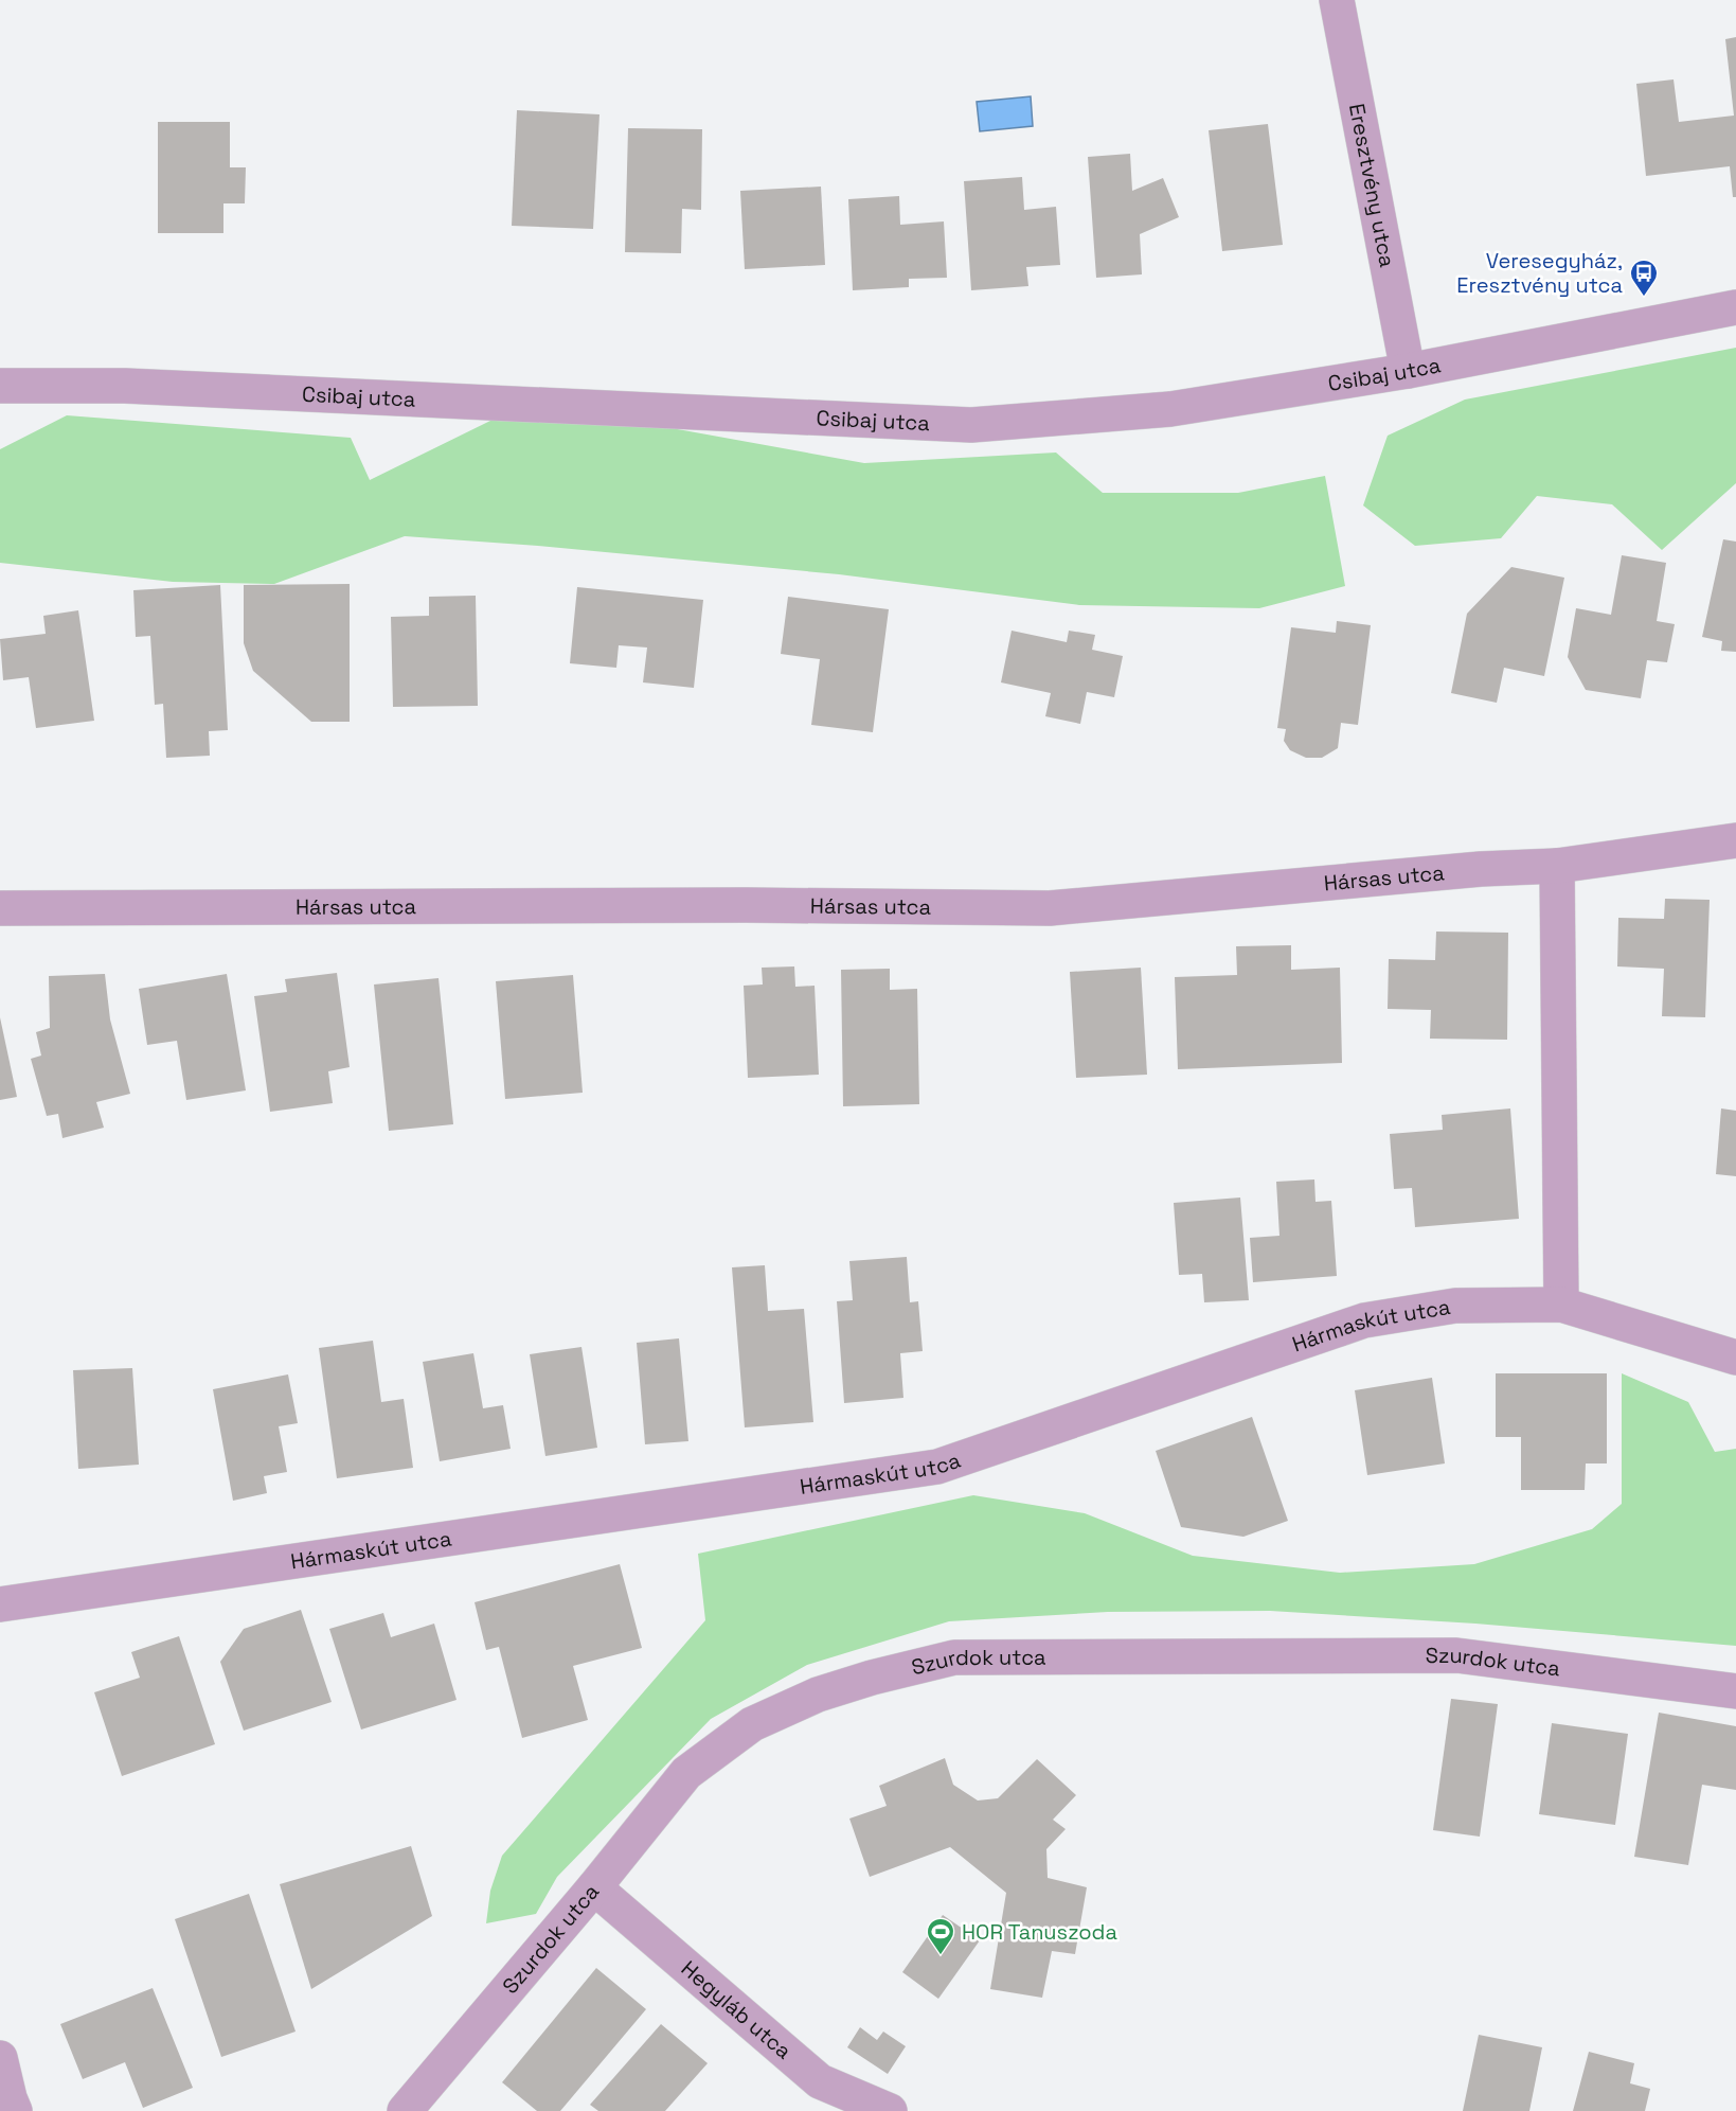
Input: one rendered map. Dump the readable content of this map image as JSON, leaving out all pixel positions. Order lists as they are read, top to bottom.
{
  "streets": {
    "street": [
      "Eresztvény utca",
      "Csibaj utca",
      "Hársas utca",
      "Hármaskút utca",
      "Szurdok utca",
      "Hegyláb utca"
    ]
  },
  "crossings": [
    ["Eresztvény utca", "Csibaj utca"],
    ["Szurdok utca", "Hegyláb utca"]
  ],
  "places": {
    "bus stop": ["Veresegyház, Eresztvény utca"],
    "sports": ["HOR Tanuszoda"]
  }
}
